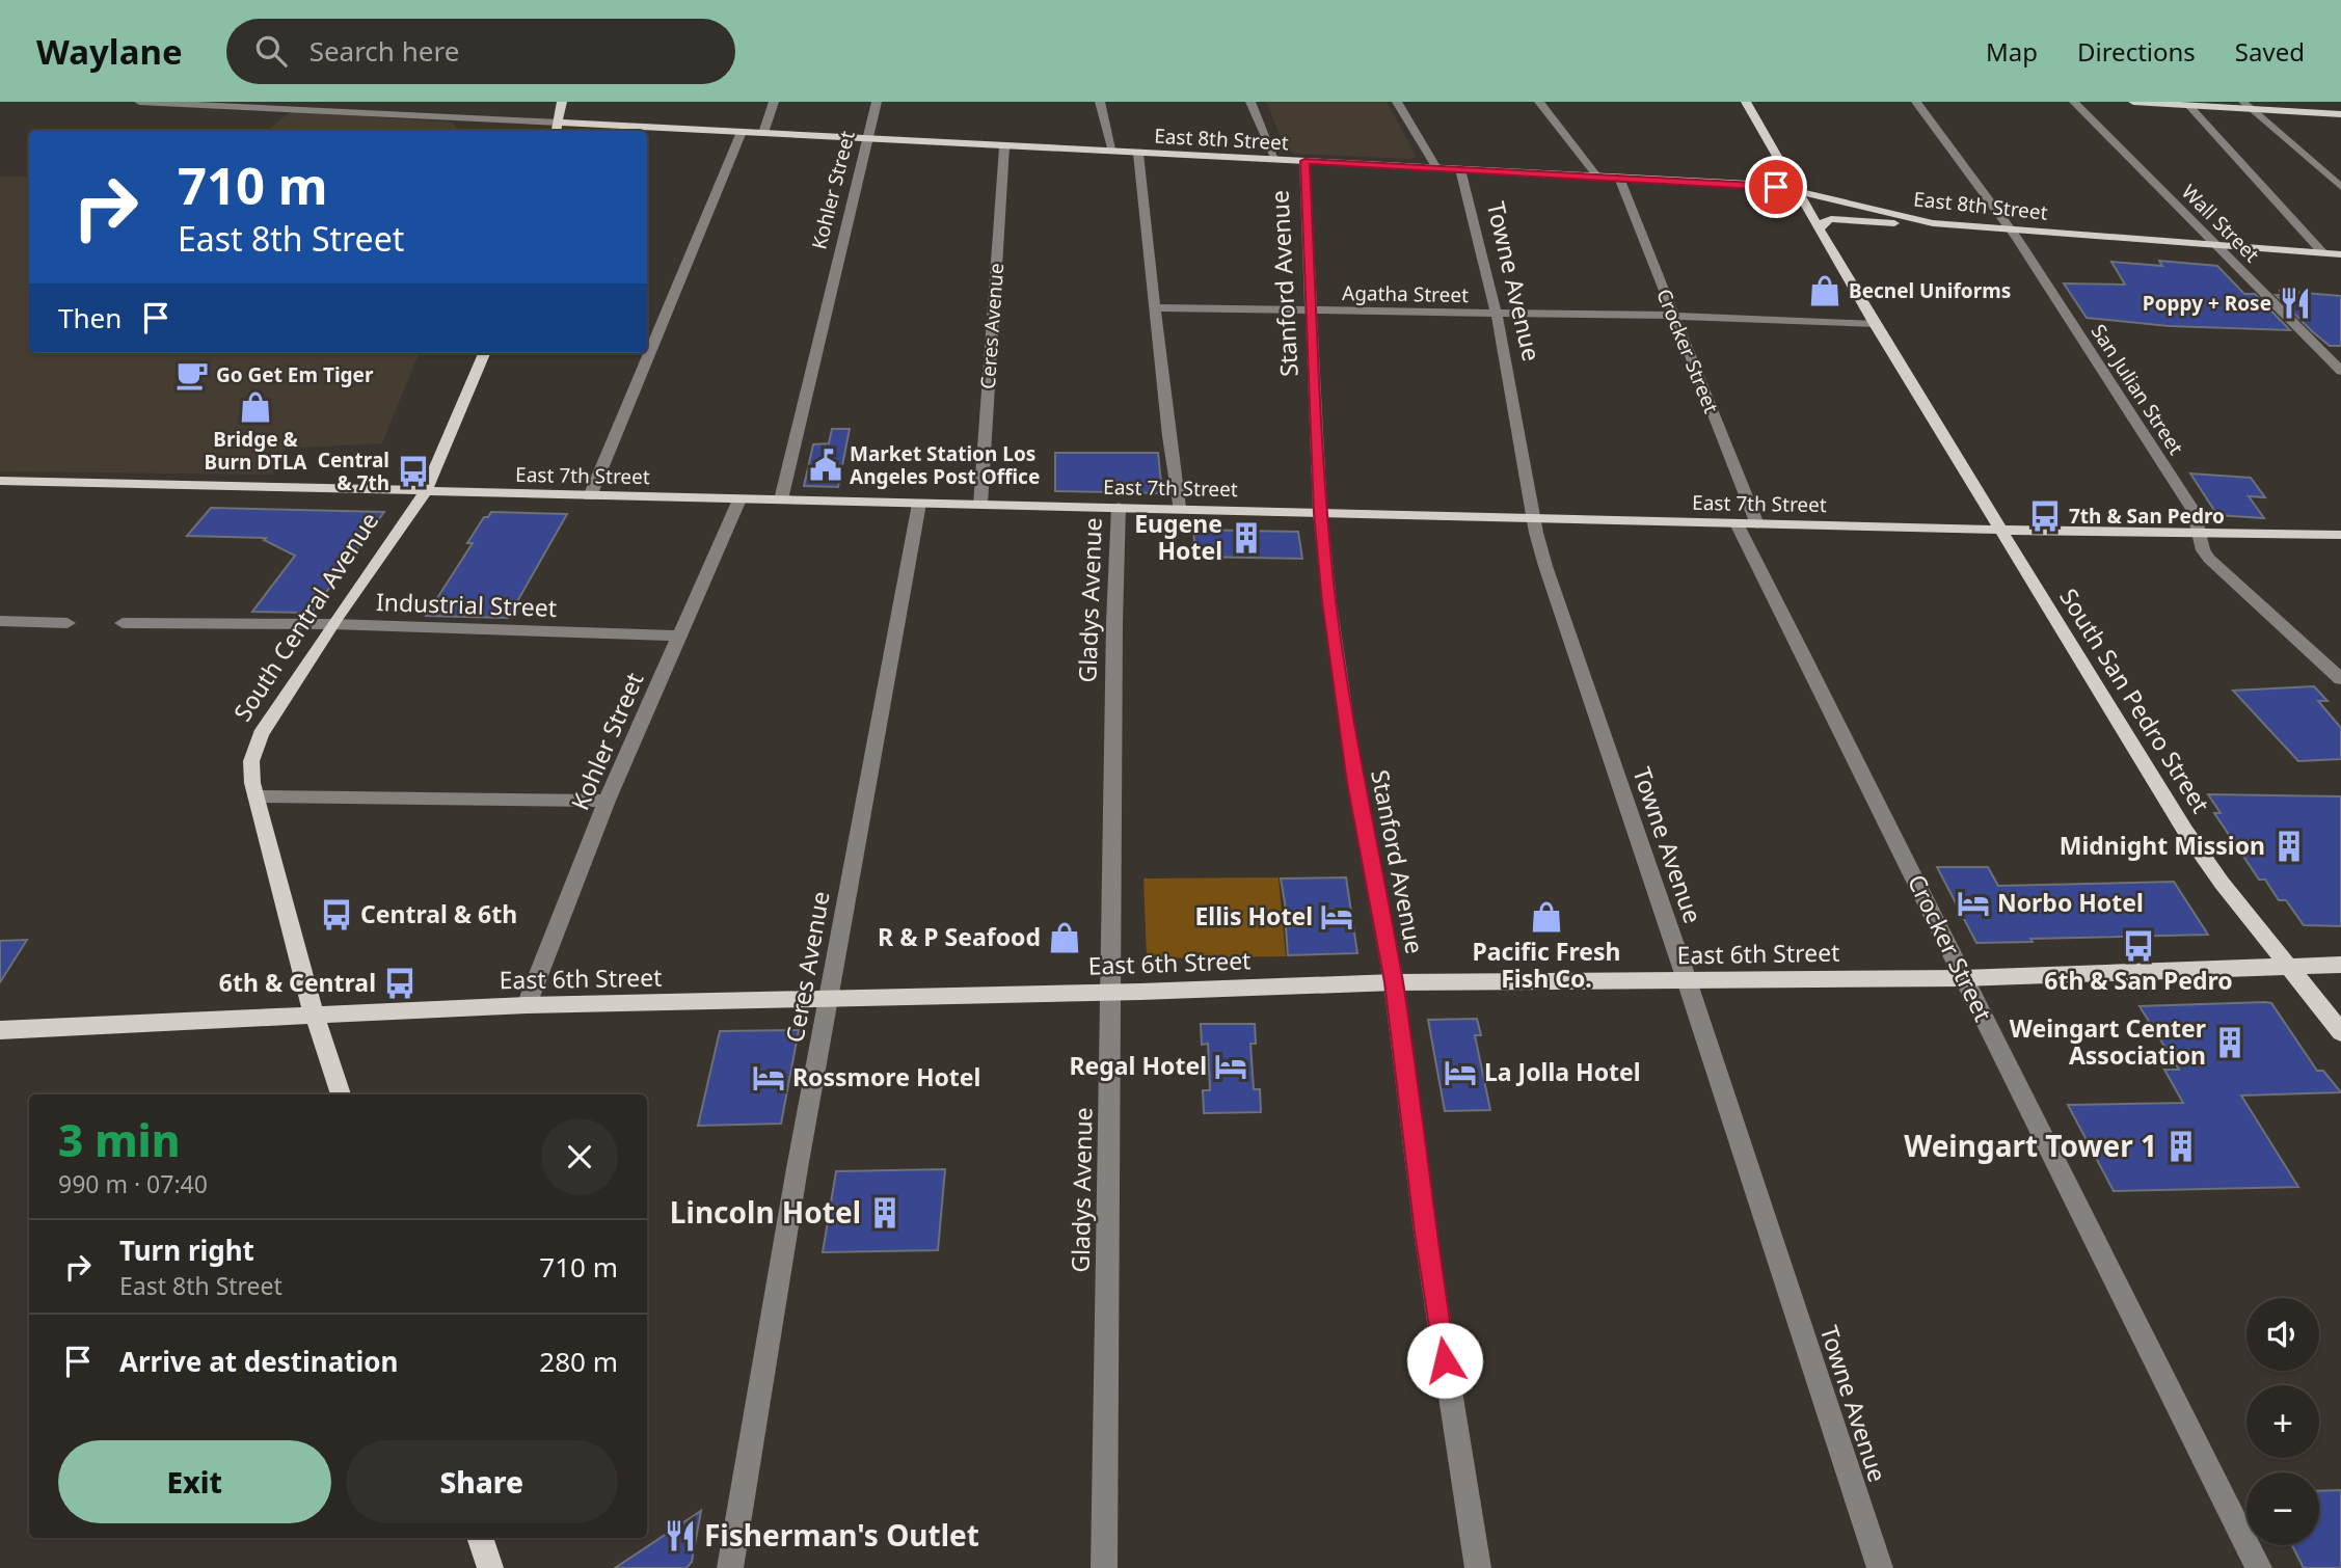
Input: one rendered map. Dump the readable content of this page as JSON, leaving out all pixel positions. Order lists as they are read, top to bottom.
{
  "streets": {
    "main road": [
      "East 8th Street",
      "East 7th Street",
      "South Central Avenue",
      "South San Pedro Street",
      "East 6th Street"
    ],
    "street": [
      "Kohler Street",
      "Wall Street",
      "Towne Avenue",
      "Stanford Avenue",
      "Agatha Street",
      "Ceres Avenue",
      "Crocker Street",
      "San Julian Street",
      "Gladys Avenue",
      "Industrial Street"
    ]
  },
  "crossings": [
    ["East 8th Street", "Kohler Street"],
    ["East 8th Street", "Wall Street"],
    ["East 8th Street", "Towne Avenue"],
    ["East 8th Street", "Stanford Avenue"],
    ["East 8th Street", "Ceres Avenue"],
    ["East 8th Street", "Crocker Street"],
    ["East 8th Street", "San Julian Street"],
    ["Kohler Street", "East 7th Street"],
    ["Kohler Street", "Industrial Street"],
    ["Kohler Street", "East 6th Street"],
    ["Towne Avenue", "Agatha Street"],
    ["Towne Avenue", "East 7th Street"],
    ["Towne Avenue", "East 6th Street"],
    ["Stanford Avenue", "Agatha Street"],
    ["Stanford Avenue", "East 7th Street"],
    ["Stanford Avenue", "East 6th Street"],
    ["Agatha Street", "Crocker Street"],
    ["Agatha Street", "South San Pedro Street"],
    ["Ceres Avenue", "East 7th Street"],
    ["Ceres Avenue", "East 6th Street"],
    ["Crocker Street", "East 7th Street"],
    ["Crocker Street", "East 6th Street"],
    ["San Julian Street", "East 7th Street"],
    ["East 7th Street", "Gladys Avenue"],
    ["East 7th Street", "South Central Avenue"],
    ["East 7th Street", "South San Pedro Street"],
    ["Gladys Avenue", "East 6th Street"],
    ["Industrial Street", "South Central Avenue"],
    ["South Central Avenue", "East 6th Street"],
    ["South San Pedro Street", "East 6th Street"]
  ],
  "places": {
    "shop": [
      "Becnel Uniforms",
      "Bridge & Burn DTLA",
      "Pacific Fresh Fish Co.",
      "R & P Seafood"
    ],
    "restaurant": ["Poppy + Rose", "Fisherman's Outlet"],
    "cafe": ["Go Get Em Tiger"],
    "public building": ["Market Station Los Angeles Post Office"],
    "bus stop": [
      "Central & 7th",
      "7th & San Pedro",
      "Central & 6th",
      "6th & San Pedro",
      "6th & Central"
    ],
    "building": [
      "Eugene Hotel",
      "Midnight Mission",
      "Weingart Center Association",
      "Weingart Tower 1",
      "Lincoln Hotel"
    ],
    "hotel": [
      "Norbo Hotel",
      "Ellis Hotel",
      "Regal Hotel",
      "La Jolla Hotel",
      "Rossmore Hotel"
    ]
  },
  "page": {
    "header": "Waylane",
    "search": "Search here",
    "nav": ["Map", "Directions", "Saved"],
    "turn": ["710 m", "East 8th Street"],
    "then": "Then",
    "heading": ["3 min", "990 m · 07:40"],
    "list": [
      {
        "name": "Turn right",
        "note": "East 8th Street",
        "value": "710 m"
      },
      {
        "name": "Arrive at destination",
        "value": "280 m"
      }
    ],
    "map_buttons": ["+", "−"],
    "buttons": ["Exit", "Share"]
  }
}
